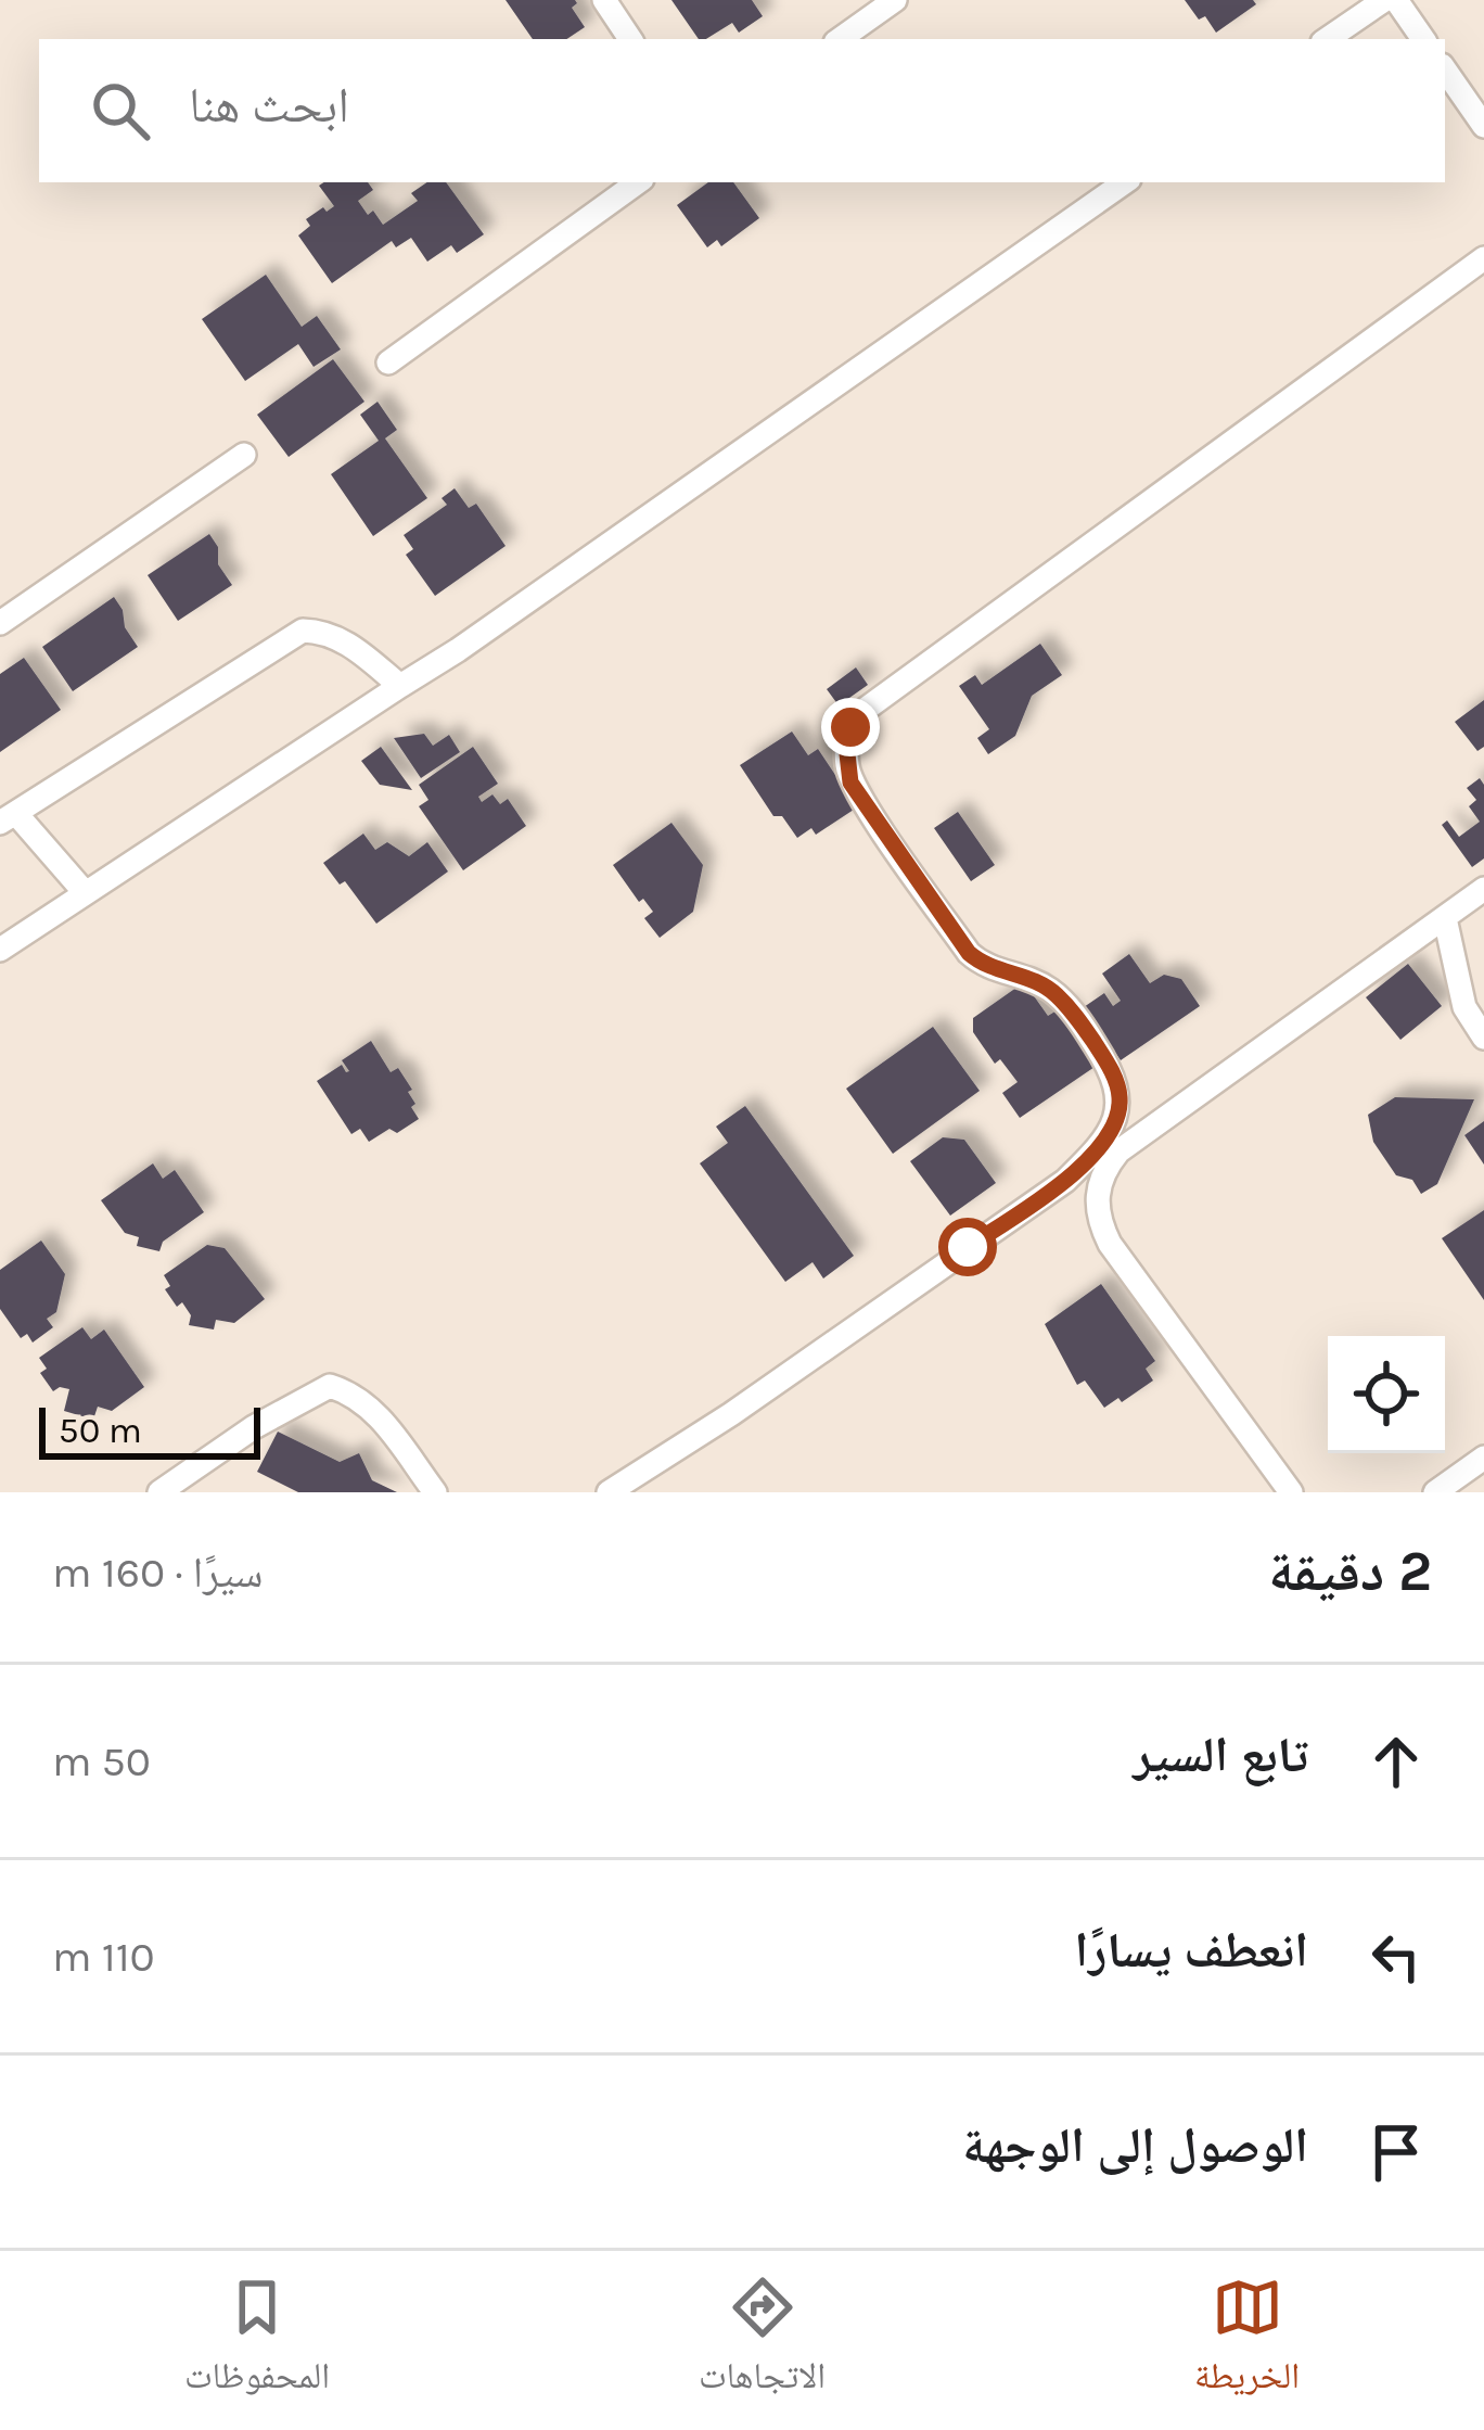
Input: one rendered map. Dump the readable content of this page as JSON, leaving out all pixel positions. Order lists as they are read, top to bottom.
{
  "scale_bar": "50 m",
  "page": {
    "search": "ابحث هنا",
    "scale": "50 m",
    "heading": ["2 دقيقة", "سيرًا · 160 m"],
    "list": [
      ["تابع السير", "50 m"],
      ["انعطف يسارًا", "110 m"],
      "الوصول إلى الوجهة"
    ],
    "nav": ["الخريطة", "الاتجاهات", "المحفوظات"]
  }
}
